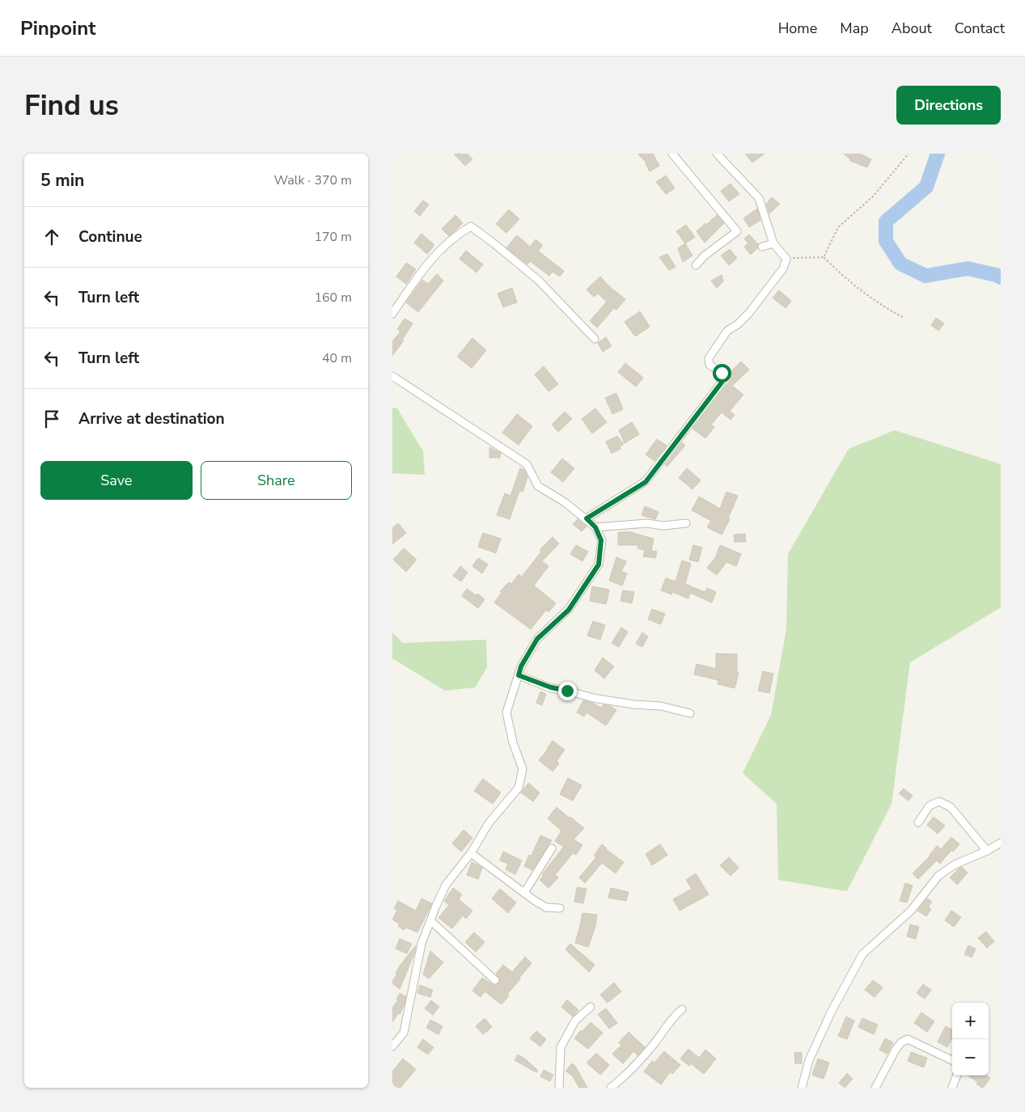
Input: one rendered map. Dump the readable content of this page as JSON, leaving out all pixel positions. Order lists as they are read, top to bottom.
{
  "page": {
    "header": "Pinpoint",
    "nav": [
      "Home",
      "Map",
      "About",
      "Contact"
    ],
    "buttons": [
      "Directions",
      ["Save", "Share"]
    ],
    "title": "Find us",
    "heading": ["5 min", "Walk · 370 m"],
    "list": [
      ["Continue", "170 m"],
      ["Turn left", "160 m"],
      ["Turn left", "40 m"],
      "Arrive at destination"
    ],
    "map_buttons": ["+", "−"]
  }
}
